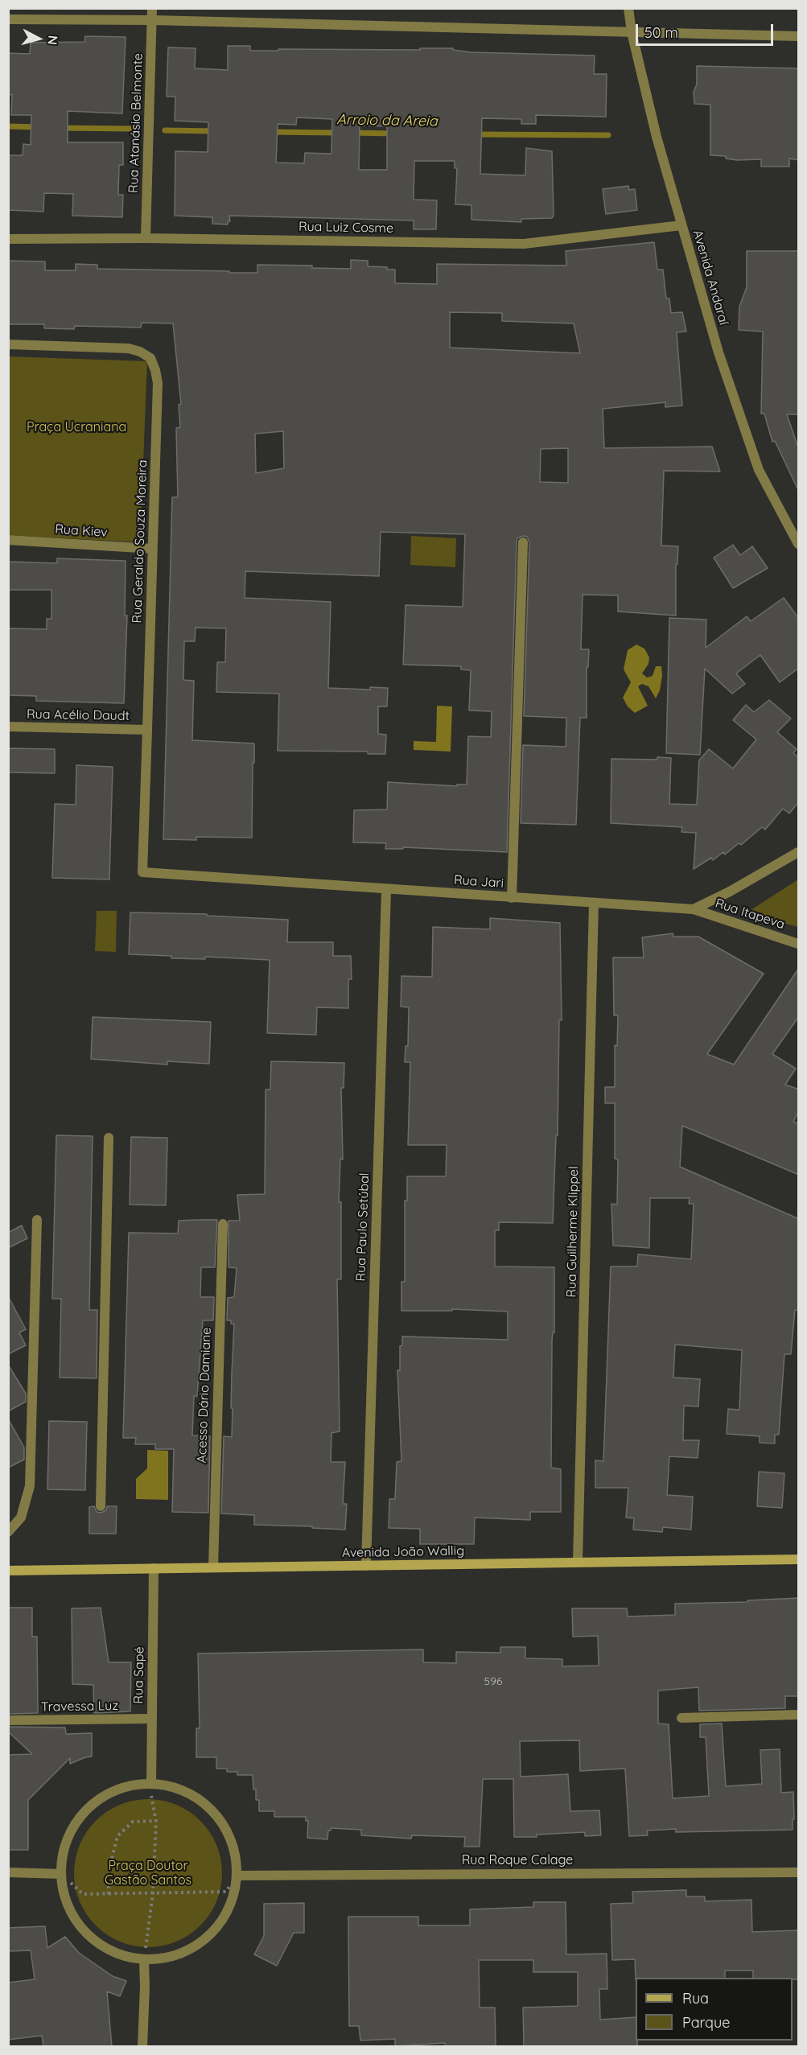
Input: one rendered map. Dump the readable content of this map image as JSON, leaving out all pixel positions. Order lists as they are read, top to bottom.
{
  "streets": {
    "main road": ["Avenida João Wallig"],
    "street": [
      "Rua Atanásio Belmonte",
      "Rua Luiz Cosme",
      "Avenida Andaraí",
      "Rua Kiev",
      "Rua Geraldo Souza Moreira",
      "Rua Acélio Daudt",
      "Rua Jari",
      "Rua Itapeva",
      "Rua Paulo Setúbal",
      "Rua Guilherme Klippel",
      "Acesso Dário Damiane",
      "Rua Sapé",
      "Travessa Luz",
      "Rua Roque Calage"
    ]
  },
  "crossings": [
    ["Rua Atanásio Belmonte", "Rua Luiz Cosme"],
    ["Rua Luiz Cosme", "Avenida Andaraí"],
    ["Rua Kiev", "Rua Geraldo Souza Moreira"],
    ["Rua Geraldo Souza Moreira", "Rua Acélio Daudt"],
    ["Rua Geraldo Souza Moreira", "Rua Jari"],
    ["Rua Jari", "Rua Itapeva"],
    ["Rua Jari", "Rua Paulo Setúbal"],
    ["Rua Jari", "Rua Guilherme Klippel"],
    ["Rua Paulo Setúbal", "Avenida João Wallig"],
    ["Rua Guilherme Klippel", "Avenida João Wallig"],
    ["Acesso Dário Damiane", "Avenida João Wallig"],
    ["Avenida João Wallig", "Rua Sapé"],
    ["Rua Sapé", "Travessa Luz"]
  ],
  "water": ["Arroio da Areia"],
  "parks": ["Praça Ucraniana", "Praça Doutor Gastão Santos"],
  "house_numbers": ["596"],
  "legend": ["Rua", "Parque"],
  "scale_bar": "50 m",
  "north": "right"
}
